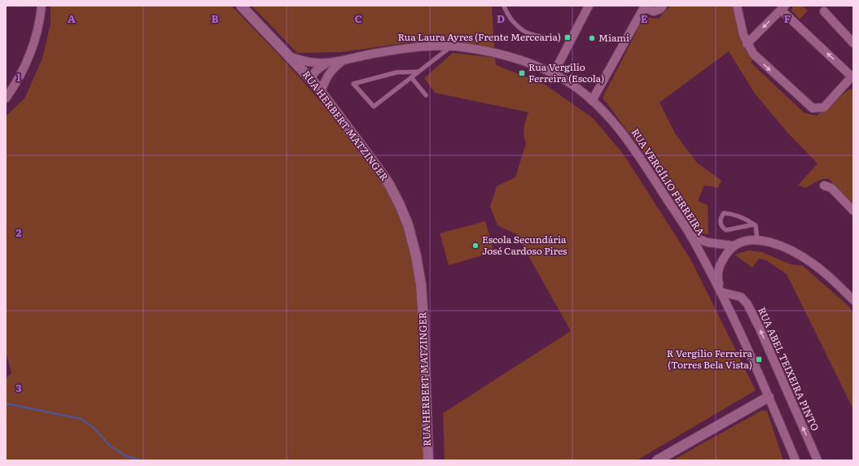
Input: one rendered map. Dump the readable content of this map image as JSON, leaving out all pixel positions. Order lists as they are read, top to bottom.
{
  "streets": {
    "street": ["RUA HERBERT MATZINGER", "RUA VERGÍLIO FERREIRA", "RUA ABEL TEIXEIRA PINTO"]
  },
  "crossings": [
    ["RUA HERBERT MATZINGER", "RUA VERGÍLIO FERREIRA"],
    ["RUA VERGÍLIO FERREIRA", "RUA ABEL TEIXEIRA PINTO"]
  ],
  "places": {
    "transit": ["Rua Laura Ayres (Frente Mercearia)", "Rua Vergílio Ferreira (Escola)", "R Vergilio Ferreira (Torres Bela Vista)"],
    "other": ["Miami", "Escola Secundária José Cardoso Pires"]
  },
  "grid": {
    "columns": [
      "A",
      "B",
      "C",
      "D",
      "E",
      "F"
    ],
    "rows": ["1", "2", "3"]
  }
}
